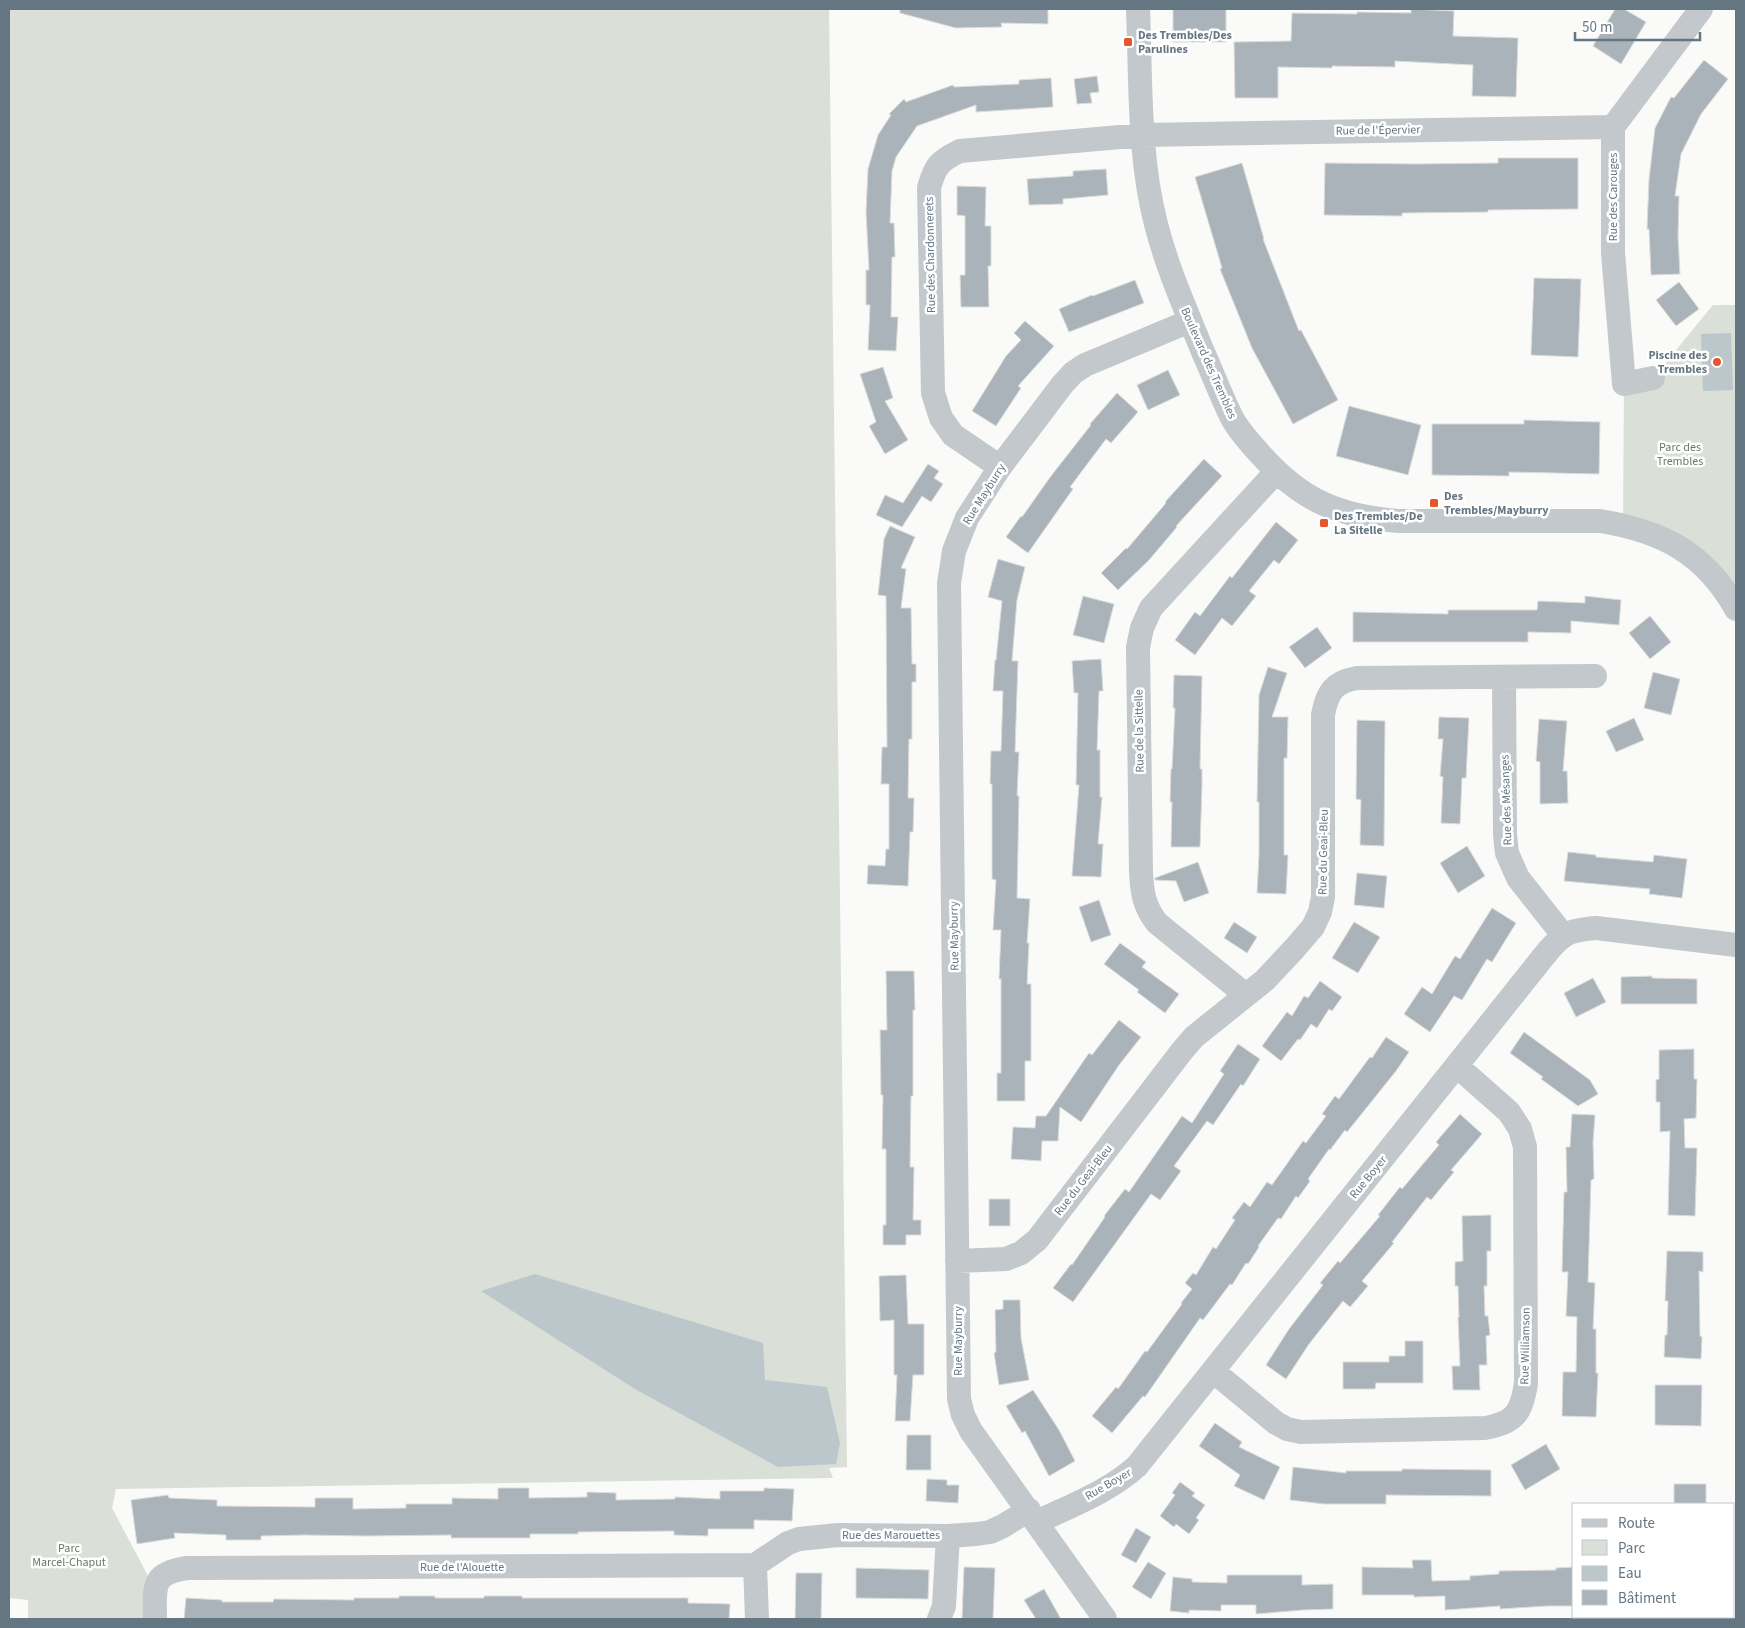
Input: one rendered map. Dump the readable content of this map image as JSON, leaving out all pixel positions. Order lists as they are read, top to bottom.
{
  "streets": {
    "street": [
      "Rue de l'Épervier",
      "Rue des Carouges",
      "Rue des Chardonnerets",
      "Boulevard des Trembles",
      "Rue Mayburry",
      "Rue de la Sittelle",
      "Rue des Mésanges",
      "Rue du Geai-Bleu",
      "Rue Boyer",
      "Rue Williamson",
      "Rue des Marouettes",
      "Rue de l'Alouette"
    ]
  },
  "crossings": [
    ["Rue de l'Épervier", "Rue des Carouges"],
    ["Rue de l'Épervier", "Rue des Chardonnerets"],
    ["Rue de l'Épervier", "Boulevard des Trembles"],
    ["Rue des Chardonnerets", "Boulevard des Trembles"],
    ["Rue des Chardonnerets", "Rue Mayburry"],
    ["Boulevard des Trembles", "Rue Mayburry"],
    ["Boulevard des Trembles", "Rue de la Sittelle"],
    ["Rue Mayburry", "Rue du Geai-Bleu"],
    ["Rue Mayburry", "Rue Boyer"],
    ["Rue Mayburry", "Rue des Marouettes"],
    ["Rue de la Sittelle", "Rue du Geai-Bleu"],
    ["Rue des Mésanges", "Rue du Geai-Bleu"],
    ["Rue des Mésanges", "Rue Boyer"],
    ["Rue Boyer", "Rue Williamson"],
    ["Rue Boyer", "Rue des Marouettes"],
    ["Rue des Marouettes", "Rue de l'Alouette"]
  ],
  "parks": ["Parc des Trembles", "Parc Marcel-Chaput"],
  "places": {
    "transit": ["Des Trembles/Des Parulines", "Des Trembles/Mayburry", "Des Trembles/De La Sitelle"],
    "other": ["Piscine des Trembles"]
  },
  "legend": [
    "Route",
    "Parc",
    "Eau",
    "Bâtiment"
  ],
  "scale_bar": "50 m"
}
